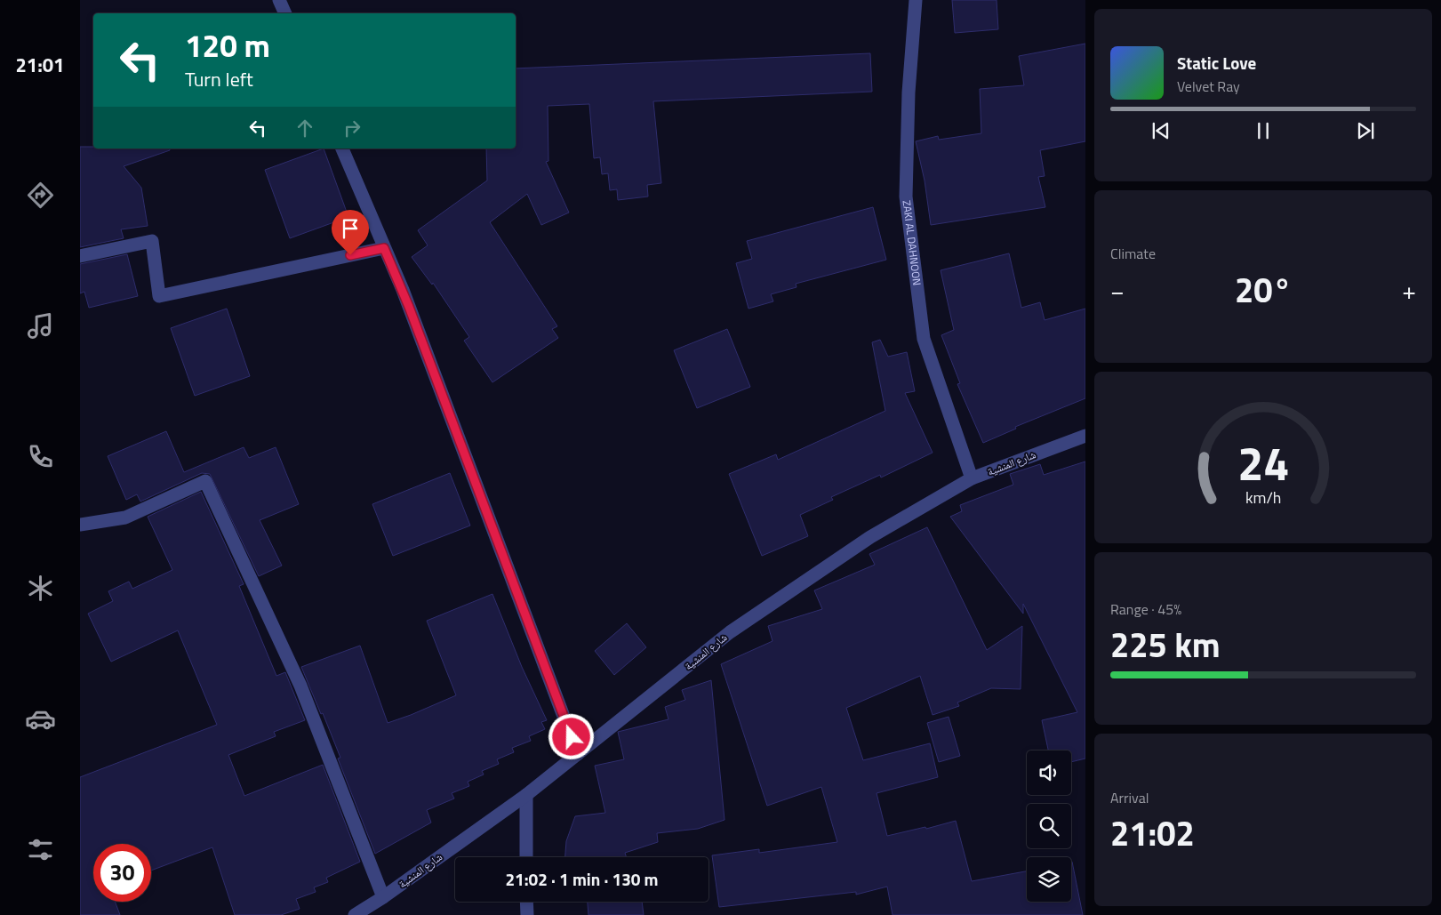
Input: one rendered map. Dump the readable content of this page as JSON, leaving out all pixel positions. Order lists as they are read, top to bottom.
{
  "streets": {
    "street": ["ZAKI AL DAHNOON", "شارع المنشية"]
  },
  "crossings": [
    ["ZAKI AL DAHNOON", "شارع المنشية"]
  ],
  "page": {
    "tabs": "21:01",
    "turn": ["120 m", "Turn left"],
    "song": ["Static Love", "Velvet Ray"],
    "tile": [
      "Climate",
      ["Range · 45%", "225 km"],
      ["Arrival", "21:02"]
    ],
    "heat": ["−", "20°", "+"],
    "limit": "30",
    "trip": "21:02 · 1 min · 130 m",
    "gauge": ["24", "km/h"]
  }
}
